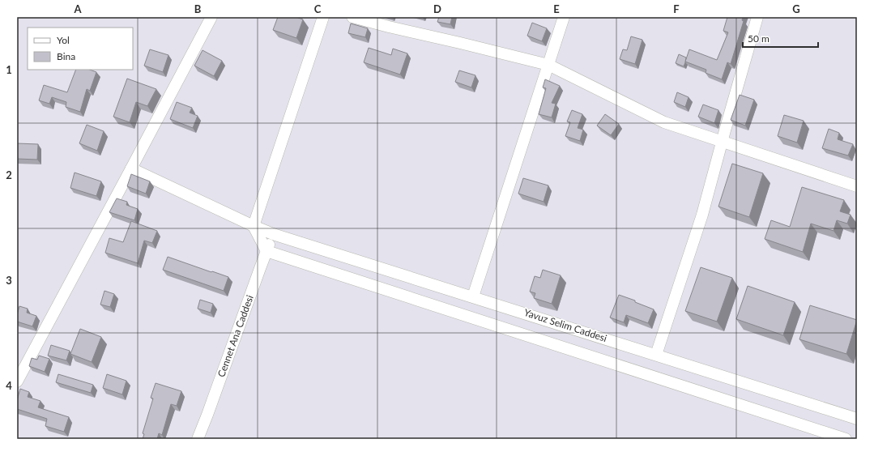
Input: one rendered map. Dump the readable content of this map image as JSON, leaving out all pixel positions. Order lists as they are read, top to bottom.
{
  "streets": {
    "street": ["Yavuz Selim Caddesi", "Cennet Ana Caddesi"]
  },
  "crossings": [
    ["Yavuz Selim Caddesi", "Cennet Ana Caddesi"]
  ],
  "legend": ["Yol", "Bina"],
  "scale_bar": "50 m",
  "grid": {
    "columns": [
      "A",
      "B",
      "C",
      "D",
      "E",
      "F",
      "G"
    ],
    "rows": [
      "1",
      "2",
      "3",
      "4"
    ]
  }
}
